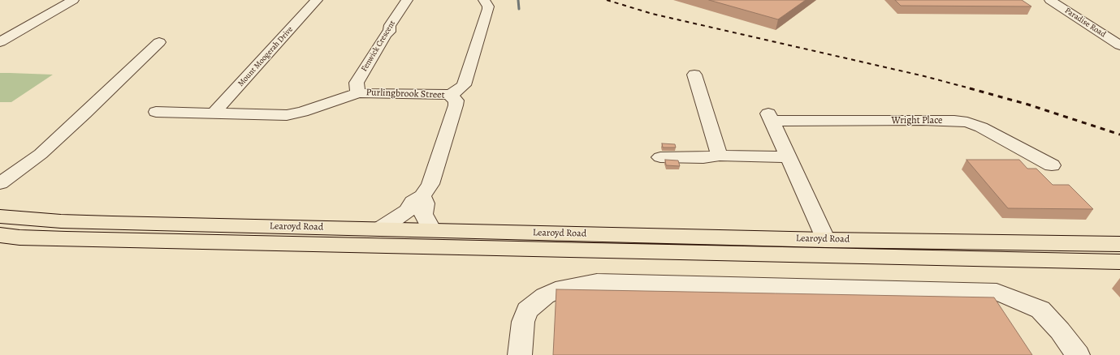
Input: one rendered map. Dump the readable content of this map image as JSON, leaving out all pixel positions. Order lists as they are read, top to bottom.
{
  "streets": {
    "main road": ["Learoyd Road"],
    "street": [
      "Paradise Road",
      "Fenwick Crescent",
      "Mount Moogerah Drive",
      "Purlingbrook Street",
      "Wright Place"
    ]
  },
  "crossings": [
    ["Fenwick Crescent", "Purlingbrook Street"],
    ["Mount Moogerah Drive", "Purlingbrook Street"],
    ["Purlingbrook Street", "Learoyd Road"],
    ["Wright Place", "Learoyd Road"]
  ]
}
